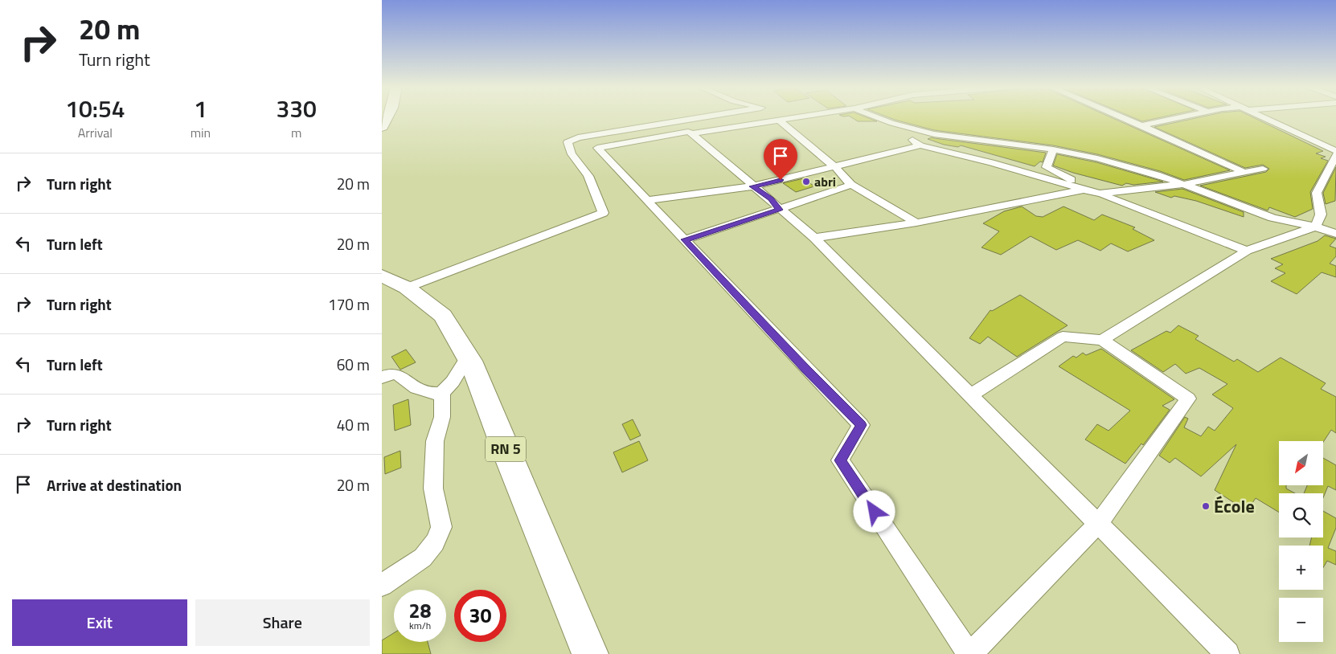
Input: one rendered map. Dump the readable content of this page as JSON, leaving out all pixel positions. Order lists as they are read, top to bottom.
{
  "streets": {
    "main road": ["RN 5"]
  },
  "places": ["abri", "École"],
  "north": "bottom left",
  "page": {
    "turn": ["20 m", "Turn right"],
    "eta": [
      "10:54",
      "Arrival",
      "1",
      "min",
      "330",
      "m"
    ],
    "list": [
      {
        "name": "Turn right",
        "value": "20 m"
      },
      {
        "name": "Turn left",
        "value": "20 m"
      },
      {
        "name": "Turn right",
        "value": "170 m"
      },
      {
        "name": "Turn left",
        "value": "60 m"
      },
      {
        "name": "Turn right",
        "value": "40 m"
      },
      {
        "name": "Arrive at destination",
        "value": "20 m"
      }
    ],
    "map_buttons": ["+", "−"],
    "speed": "28 km/h",
    "limit": "30",
    "buttons": ["Exit", "Share"]
  }
}
